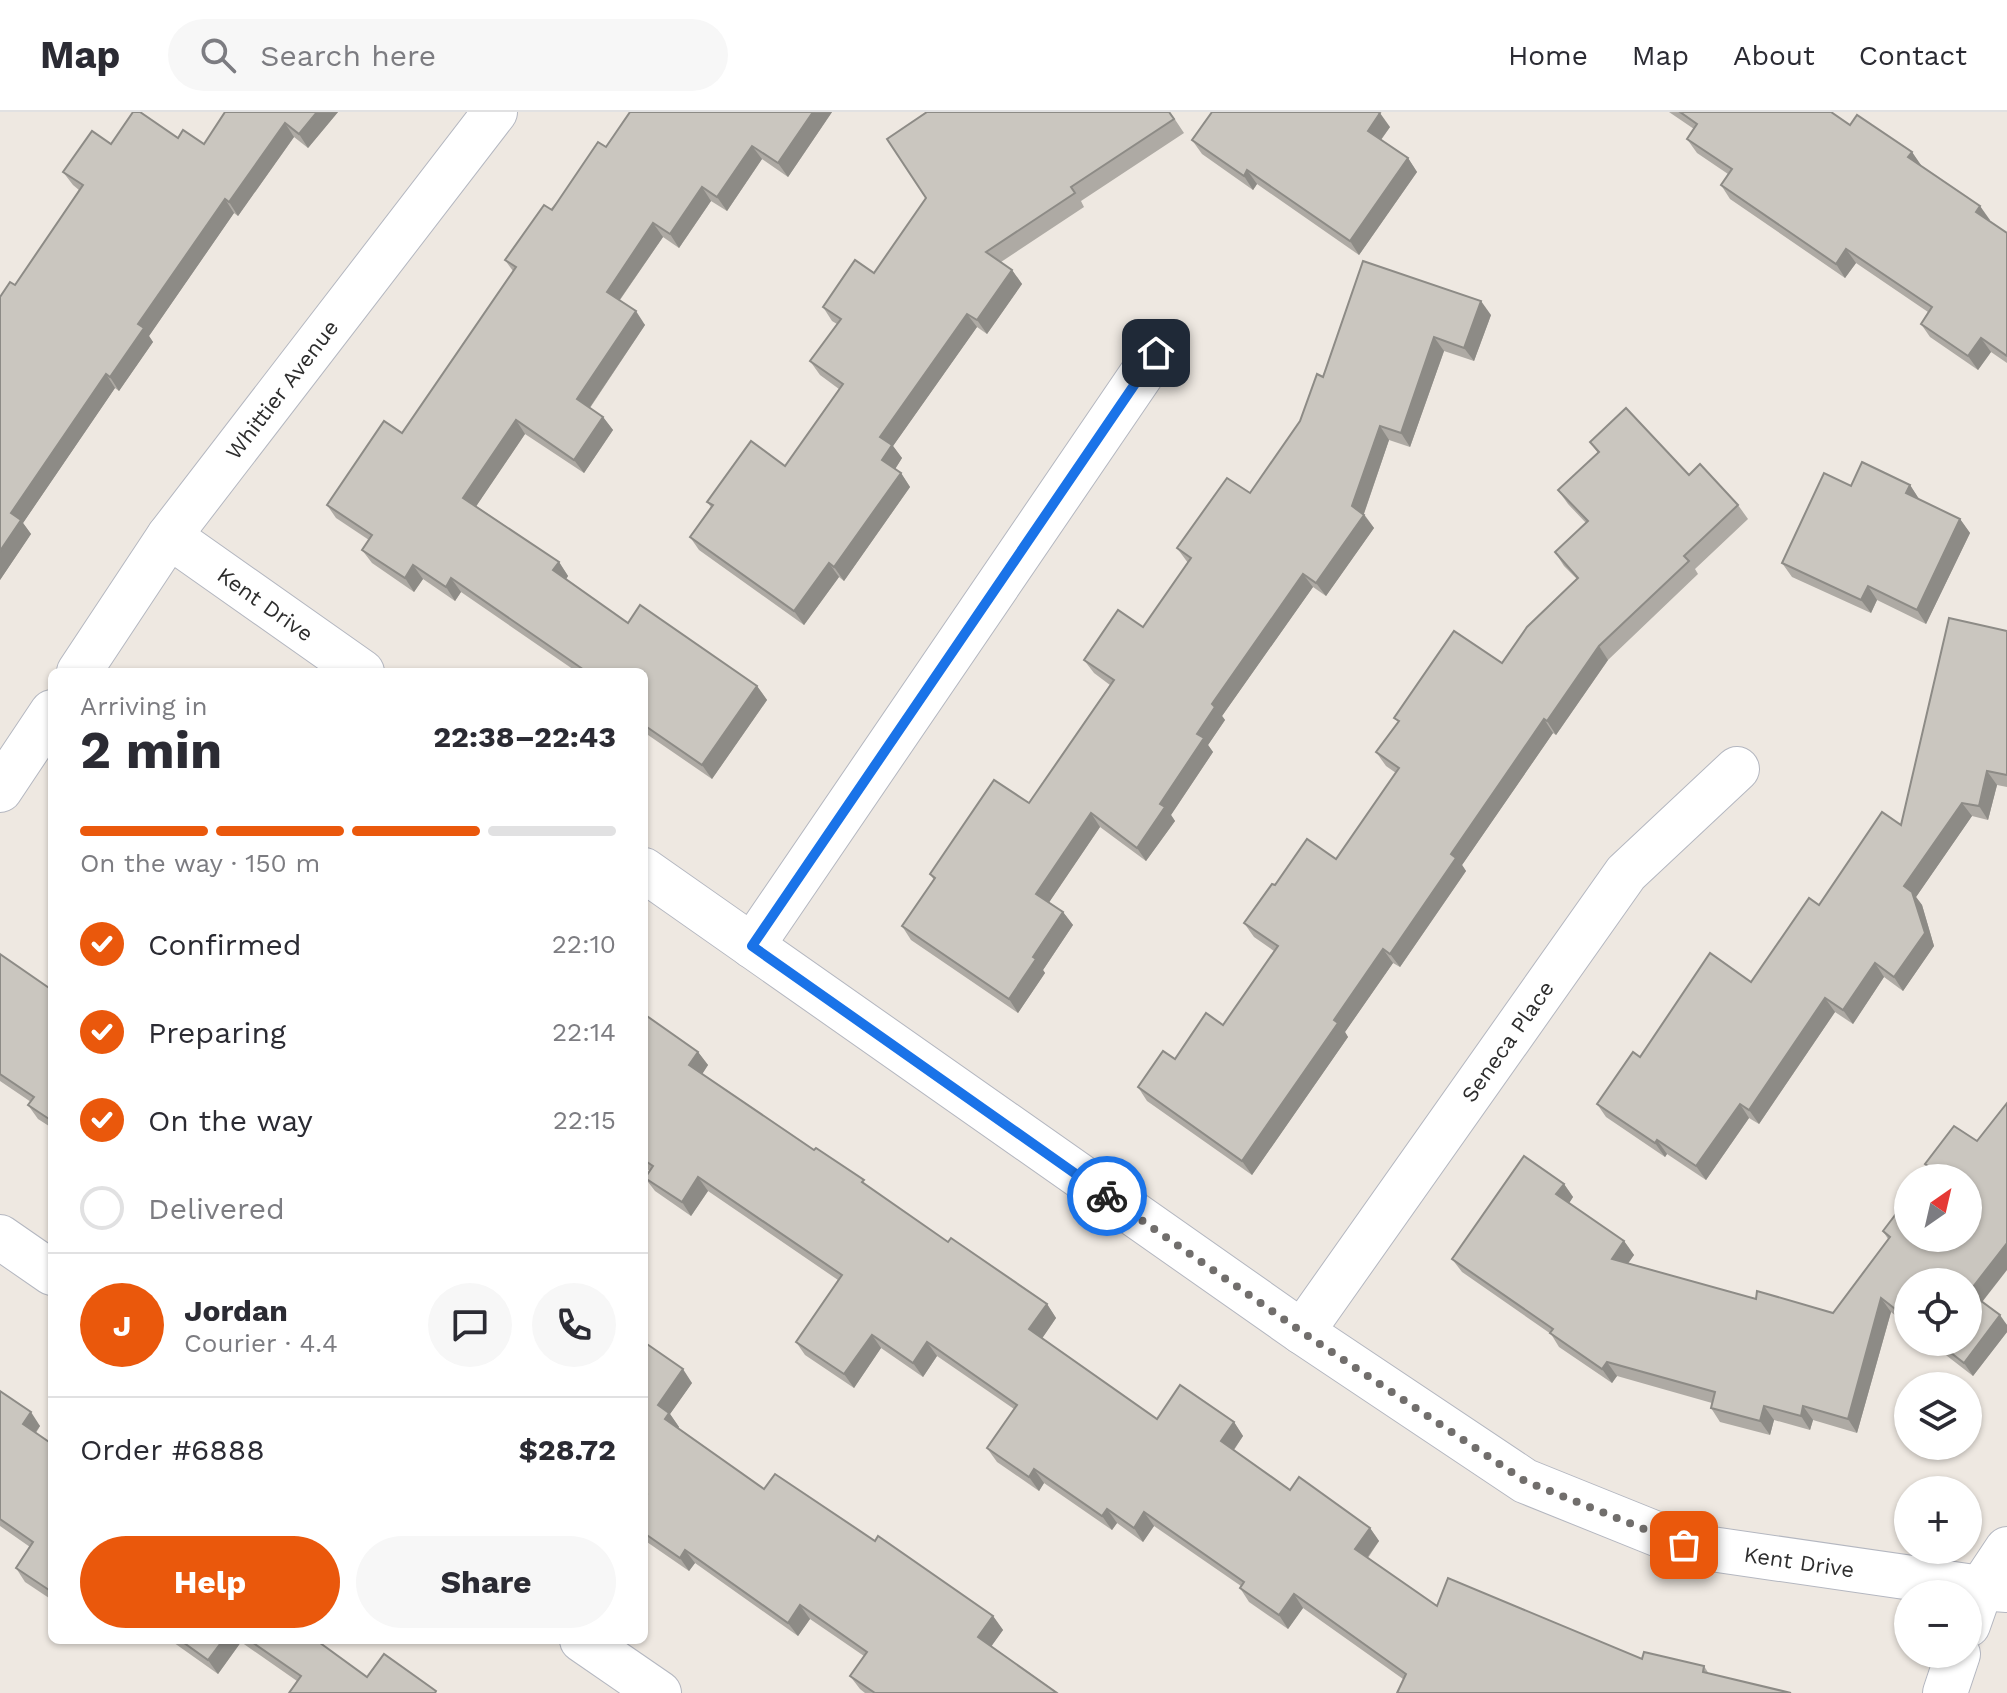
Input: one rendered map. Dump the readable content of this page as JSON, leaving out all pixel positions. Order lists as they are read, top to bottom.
{
  "streets": {
    "street": ["Whittier Avenue", "Kent Drive", "Seneca Place"]
  },
  "crossings": [
    ["Whittier Avenue", "Kent Drive"],
    ["Kent Drive", "Seneca Place"]
  ],
  "north": "top right",
  "page": {
    "header": "Map",
    "search": "Search here",
    "nav": [
      "Home",
      "Map",
      "About",
      "Contact"
    ],
    "heading": ["2 min", "Arriving in", "22:38–22:43"],
    "panel": [
      "Jordan",
      "Courier · 4.4",
      "Order #6888",
      "$28.72"
    ],
    "bar": "On the way · 150 m",
    "list": [
      ["Confirmed", "22:10"],
      ["Preparing", "22:14"],
      ["On the way", "22:15"],
      "Delivered"
    ],
    "map_buttons": ["+", "−"],
    "round": "J",
    "buttons": ["Help", "Share"]
  }
}
